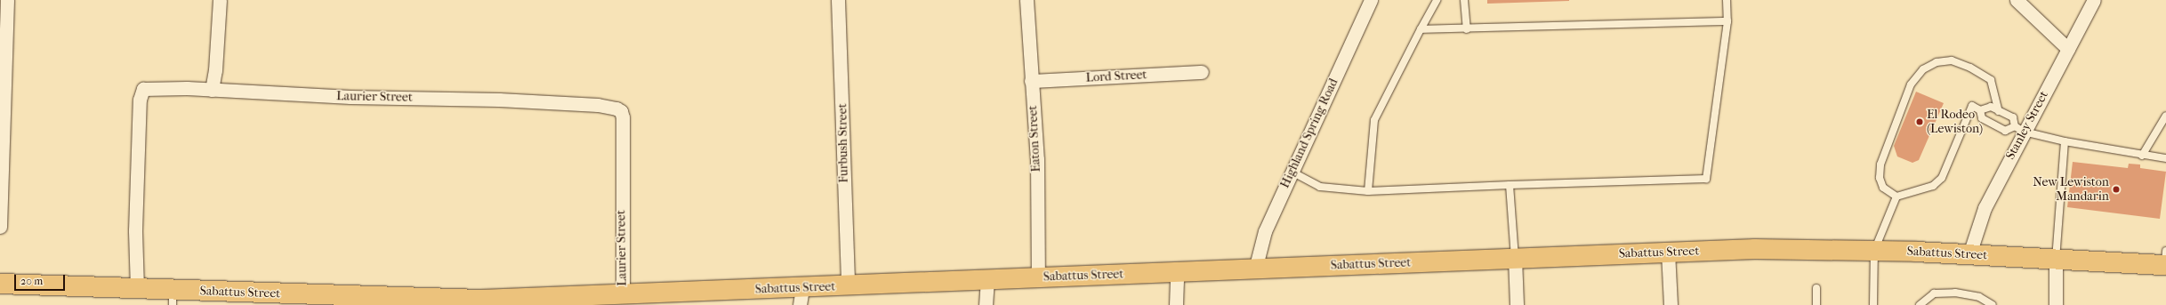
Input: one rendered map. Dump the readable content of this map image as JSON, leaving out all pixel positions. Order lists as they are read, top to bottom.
{
  "streets": {
    "main road": ["Sabattus Street"],
    "street": [
      "Lord Street",
      "Laurier Street",
      "Stanley Street",
      "Highland Spring Road",
      "Eaton Street",
      "Furbush Street"
    ]
  },
  "crossings": [
    ["Lord Street", "Eaton Street"],
    ["Laurier Street", "Sabattus Street"],
    ["Stanley Street", "Sabattus Street"],
    ["Highland Spring Road", "Sabattus Street"],
    ["Eaton Street", "Sabattus Street"],
    ["Furbush Street", "Sabattus Street"]
  ],
  "places": ["El Rodeo (Lewiston)", "New Lewiston Mandarin"],
  "scale_bar": "20 m"
}
